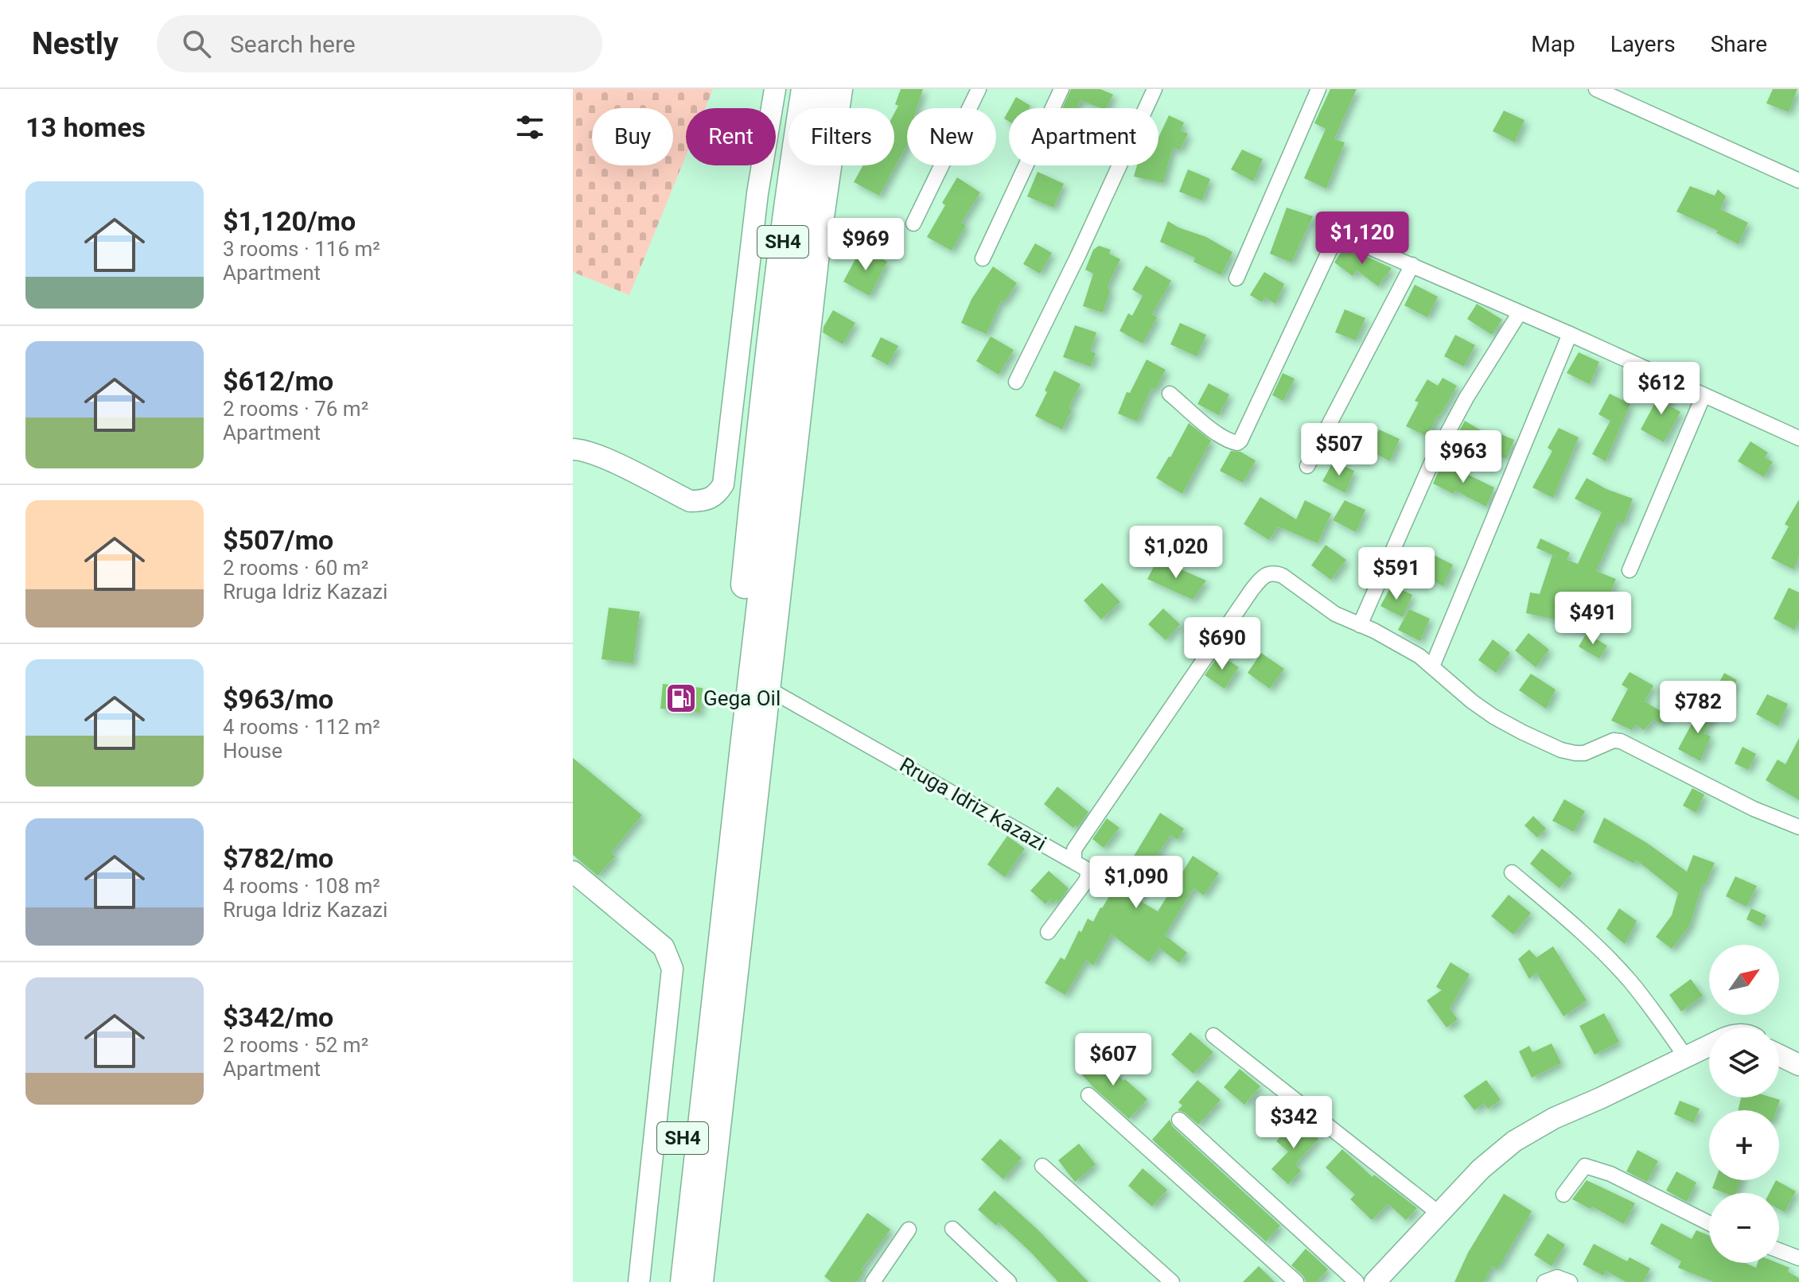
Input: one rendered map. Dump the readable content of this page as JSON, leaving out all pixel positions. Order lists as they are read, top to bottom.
{
  "streets": {
    "highway": ["SH4"],
    "street": ["Rruga Idriz Kazazi"]
  },
  "places": {
    "fuel station": ["Gega Oil"]
  },
  "north": "top right",
  "page": {
    "header": "Nestly",
    "search": "Search here",
    "nav": ["Map", "Layers", "Share"],
    "heading": "13 homes",
    "chip": [
      "Buy",
      "Rent",
      "Filters",
      "New",
      "Apartment"
    ],
    "list": [
      {
        "name": "$1,120/mo",
        "note": "3 rooms · 116 m² · Apartment"
      },
      {
        "name": "$612/mo",
        "note": "2 rooms · 76 m² · Apartment"
      },
      {
        "name": "$507/mo",
        "note": "2 rooms · 60 m² · Rruga Idriz Kazazi"
      },
      {
        "name": "$963/mo",
        "note": "4 rooms · 112 m² · House"
      },
      {
        "name": "$782/mo",
        "note": "4 rooms · 108 m² · Rruga Idriz Kazazi"
      },
      {
        "name": "$342/mo",
        "note": "2 rooms · 52 m² · Apartment"
      }
    ],
    "price": [
      "$1,120",
      "$969",
      "$612",
      "$507",
      "$963",
      "$1,020",
      "$591",
      "$491",
      "$690",
      "$782",
      "$1,090",
      "$607",
      "$342"
    ],
    "map_buttons": ["+", "−"]
  }
}
